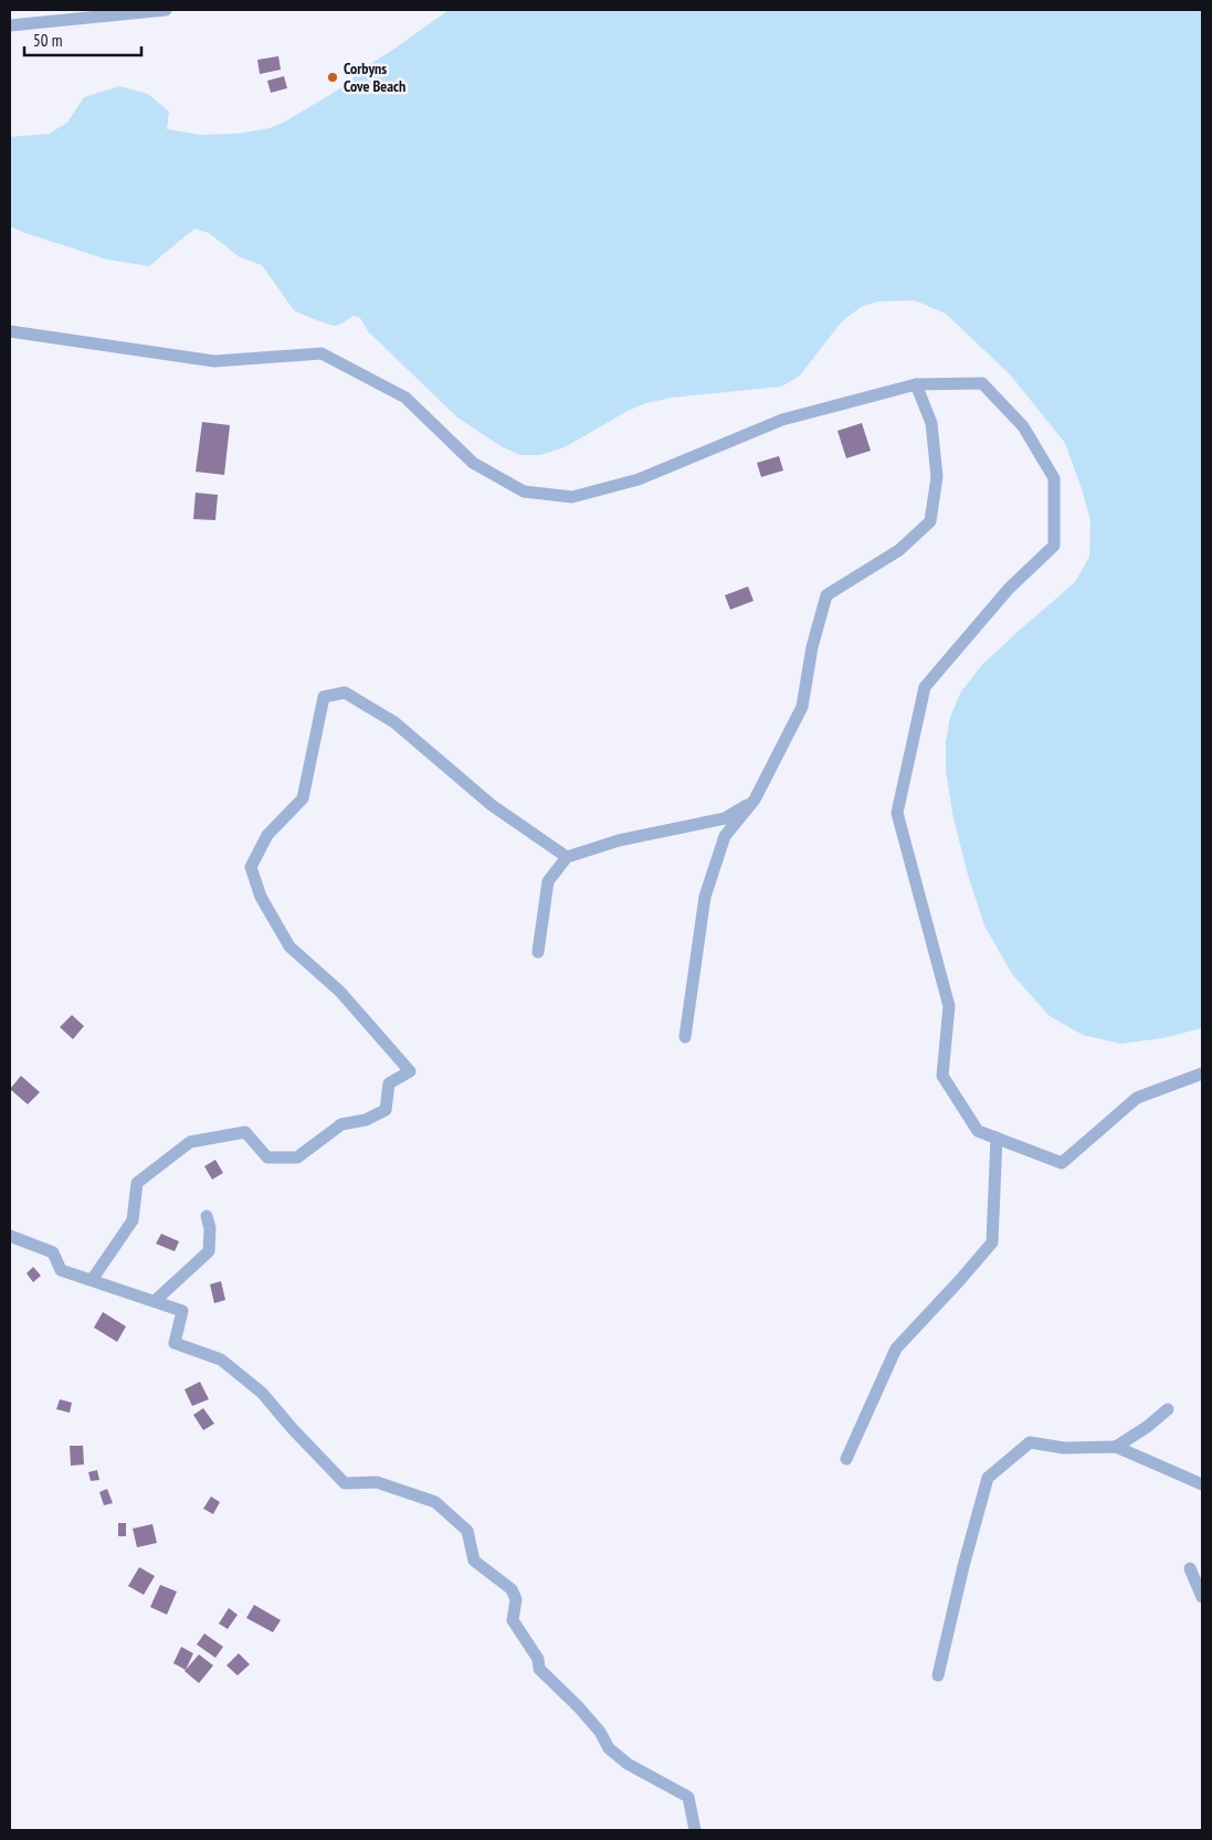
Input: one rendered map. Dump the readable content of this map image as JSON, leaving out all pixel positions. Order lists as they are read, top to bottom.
{
  "places": ["Corbyns Cove Beach"],
  "scale_bar": "50 m"
}
